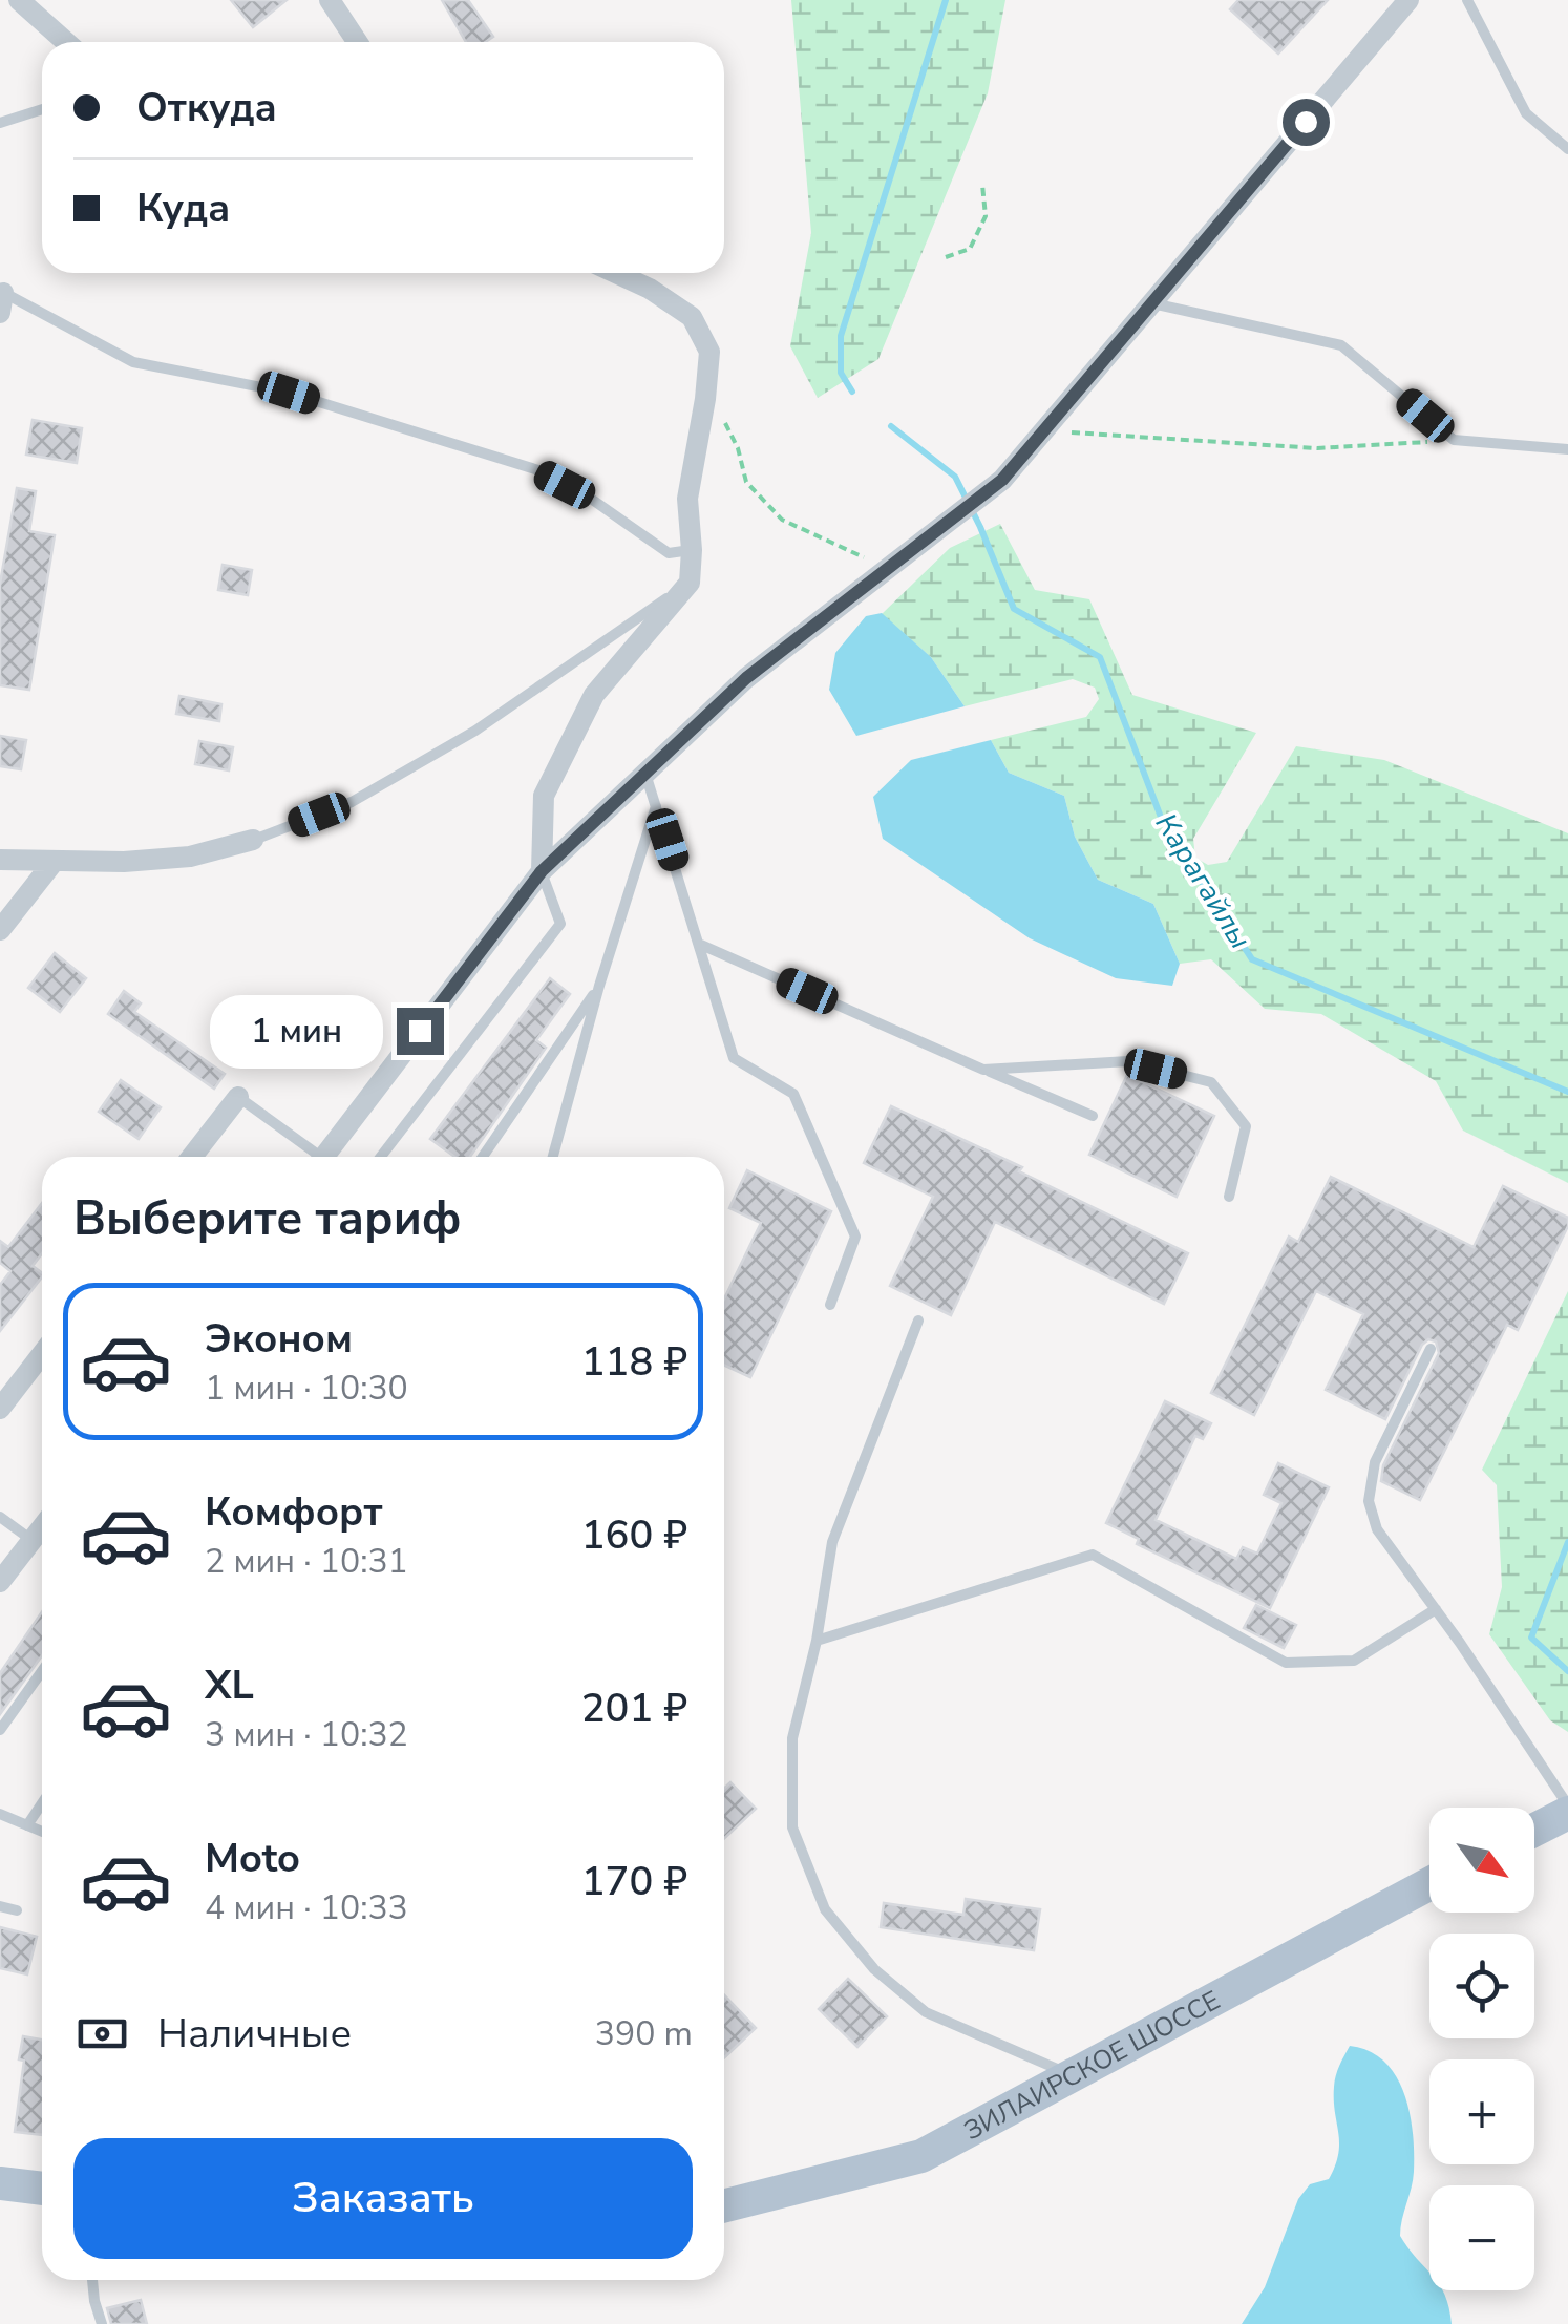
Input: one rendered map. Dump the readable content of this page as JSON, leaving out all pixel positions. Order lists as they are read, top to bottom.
{
  "streets": {
    "main road": ["ЗИЛАИРСКОЕ ШОССЕ"]
  },
  "water": ["Карагайлы"],
  "north": "bottom right",
  "page": {
    "banner": ["Откуда", "Куда"],
    "bubble": "1 мин",
    "heading": "Выберите тариф",
    "list": [
      {
        "name": "Эконом",
        "note": "1 мин · 10:30",
        "value": "118 ₽"
      },
      {
        "name": "Комфорт",
        "note": "2 мин · 10:31",
        "value": "160 ₽"
      },
      {
        "name": "XL",
        "note": "3 мин · 10:32",
        "value": "201 ₽"
      },
      {
        "name": "Moto",
        "note": "4 мин · 10:33",
        "value": "170 ₽"
      }
    ],
    "map_buttons": ["+", "−"],
    "pay": ["Наличные", "390 m"],
    "buttons": "Заказать"
  }
}
